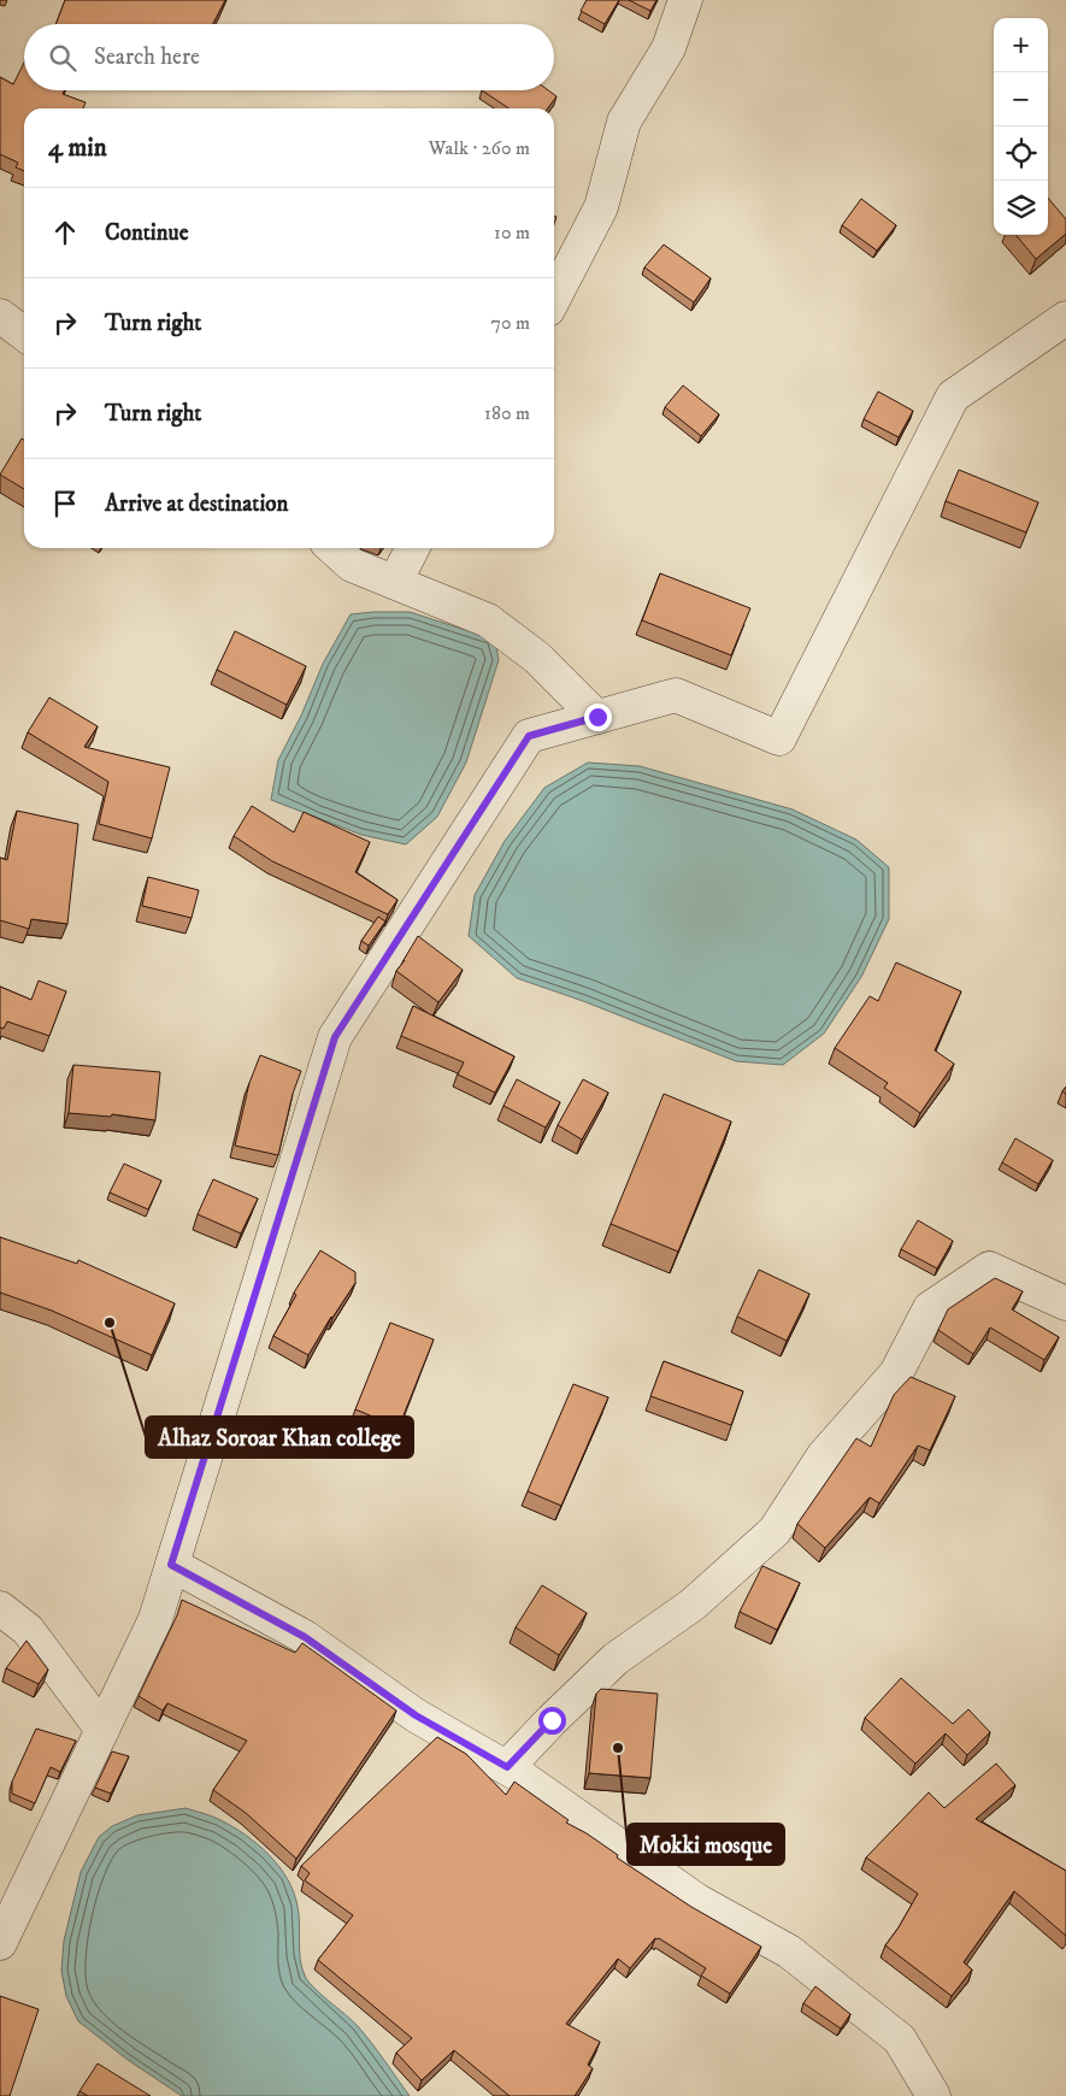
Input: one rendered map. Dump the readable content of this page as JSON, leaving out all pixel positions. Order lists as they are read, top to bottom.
{
  "places": ["Alhaz Soroar Khan college", "Mokki mosque"],
  "page": {
    "map_buttons": ["+", "−"],
    "search": "Search here",
    "heading": ["4 min", "Walk · 260 m"],
    "list": [
      ["Continue", "10 m"],
      ["Turn right", "70 m"],
      ["Turn right", "180 m"],
      "Arrive at destination"
    ]
  }
}
